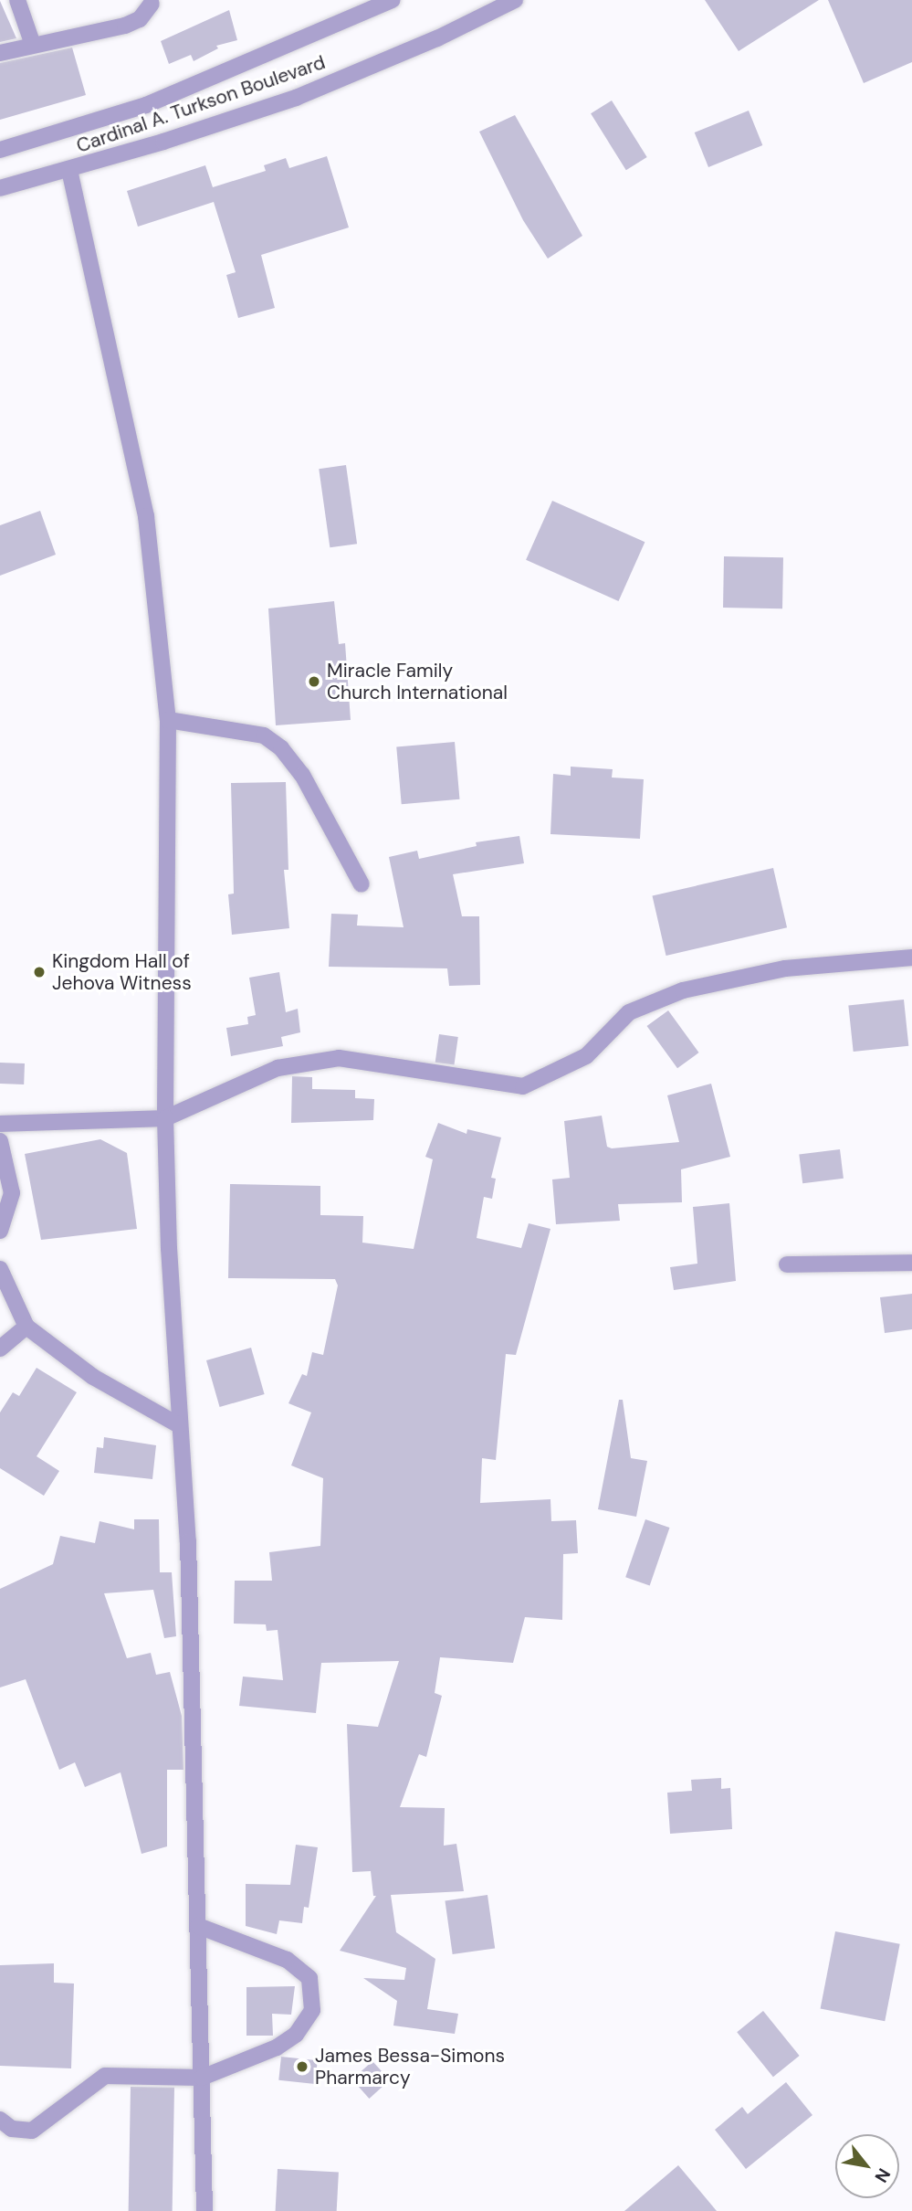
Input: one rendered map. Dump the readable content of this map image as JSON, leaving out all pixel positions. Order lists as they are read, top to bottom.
{
  "streets": {
    "street": ["Cardinal A. Turkson Boulevard"]
  },
  "places": ["Miracle Family Church International", "Kingdom Hall of Jehova Witness", "James Bessa-Simons Pharmarcy"],
  "north": "bottom right"
}
